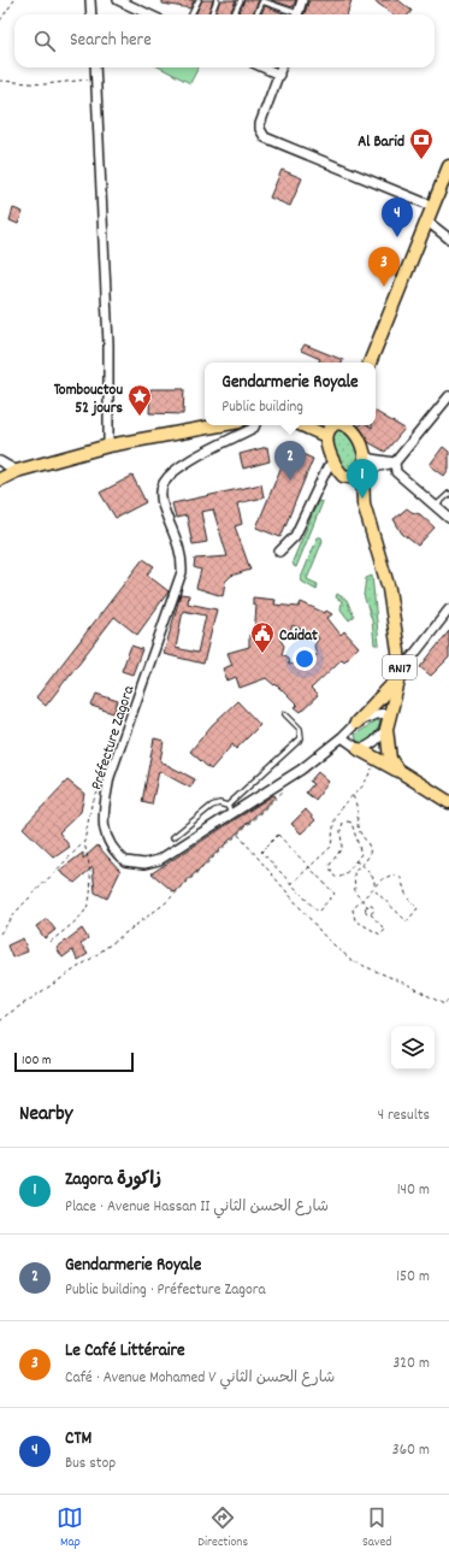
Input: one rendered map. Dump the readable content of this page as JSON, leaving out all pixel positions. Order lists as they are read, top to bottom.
{
  "streets": {
    "main road": ["RN17"],
    "street": ["Préfecture Zagora"]
  },
  "places": {
    "bank": ["Al Barid"],
    "place": ["Tombouctou 52 jours"],
    "public building": ["Caidat"]
  },
  "scale_bar": "100 m",
  "page": {
    "search": "Search here",
    "pins": [
      "4",
      "3",
      "2",
      "1"
    ],
    "popup": ["Gendarmerie Royale", "Public building"],
    "scale": "100 m",
    "heading": ["Nearby", "4 results"],
    "list": [
      {
        "mark": "1",
        "name": "Zagora زاكورة",
        "note": "Place · Avenue Hassan II شارع الحسن الثاني",
        "value": "140 m"
      },
      {
        "mark": "2",
        "name": "Gendarmerie Royale",
        "note": "Public building · Préfecture Zagora",
        "value": "150 m"
      },
      {
        "mark": "3",
        "name": "Le Café Littéraire",
        "note": "Café · Avenue Mohamed V شارع الحسن الثاني",
        "value": "320 m"
      },
      {
        "mark": "4",
        "name": "CTM",
        "note": "Bus stop",
        "value": "360 m"
      }
    ],
    "nav": ["Map", "Directions", "Saved"]
  }
}
